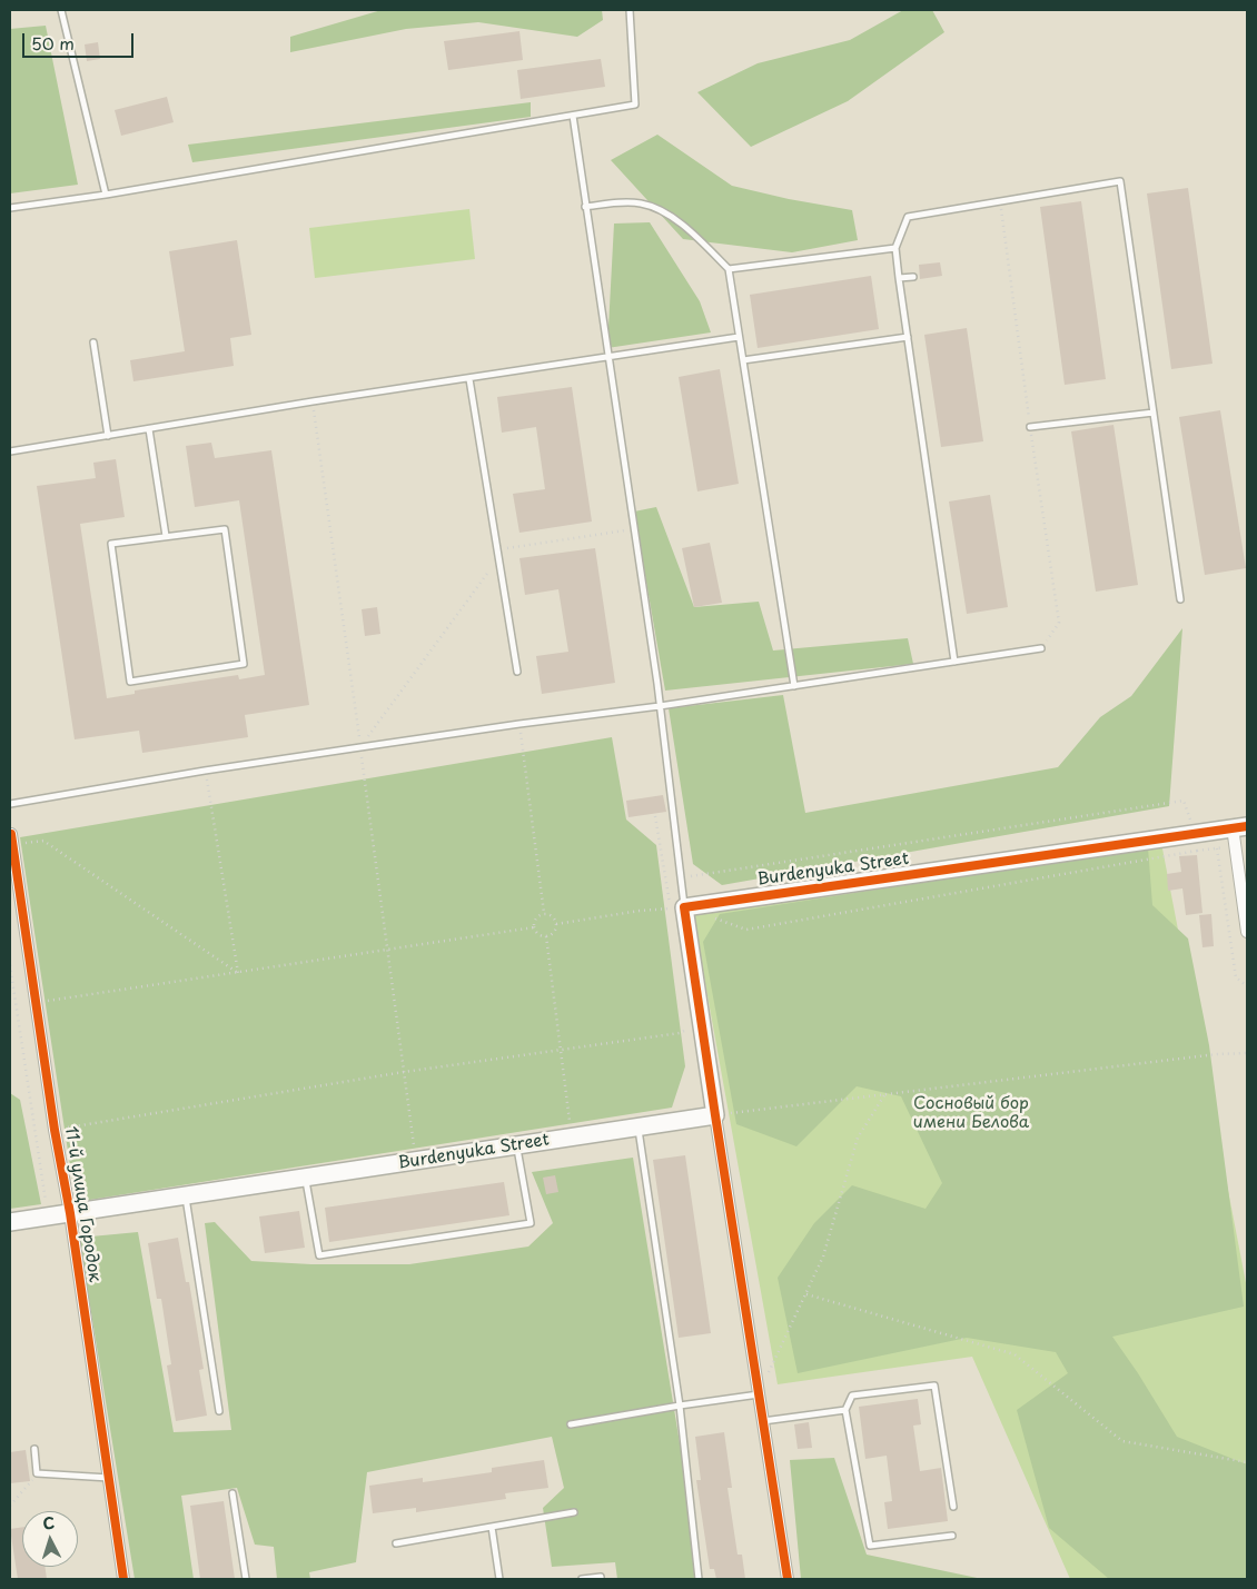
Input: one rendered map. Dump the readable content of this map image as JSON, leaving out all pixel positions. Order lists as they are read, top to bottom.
{
  "streets": {
    "street": ["Burdenyuka Street", "11-й улица Городок"]
  },
  "crossings": [
    ["Burdenyuka Street", "11-й улица Городок"]
  ],
  "parks": ["Сосновый бор имени Белова"],
  "scale_bar": "50 m",
  "north": "top"
}
